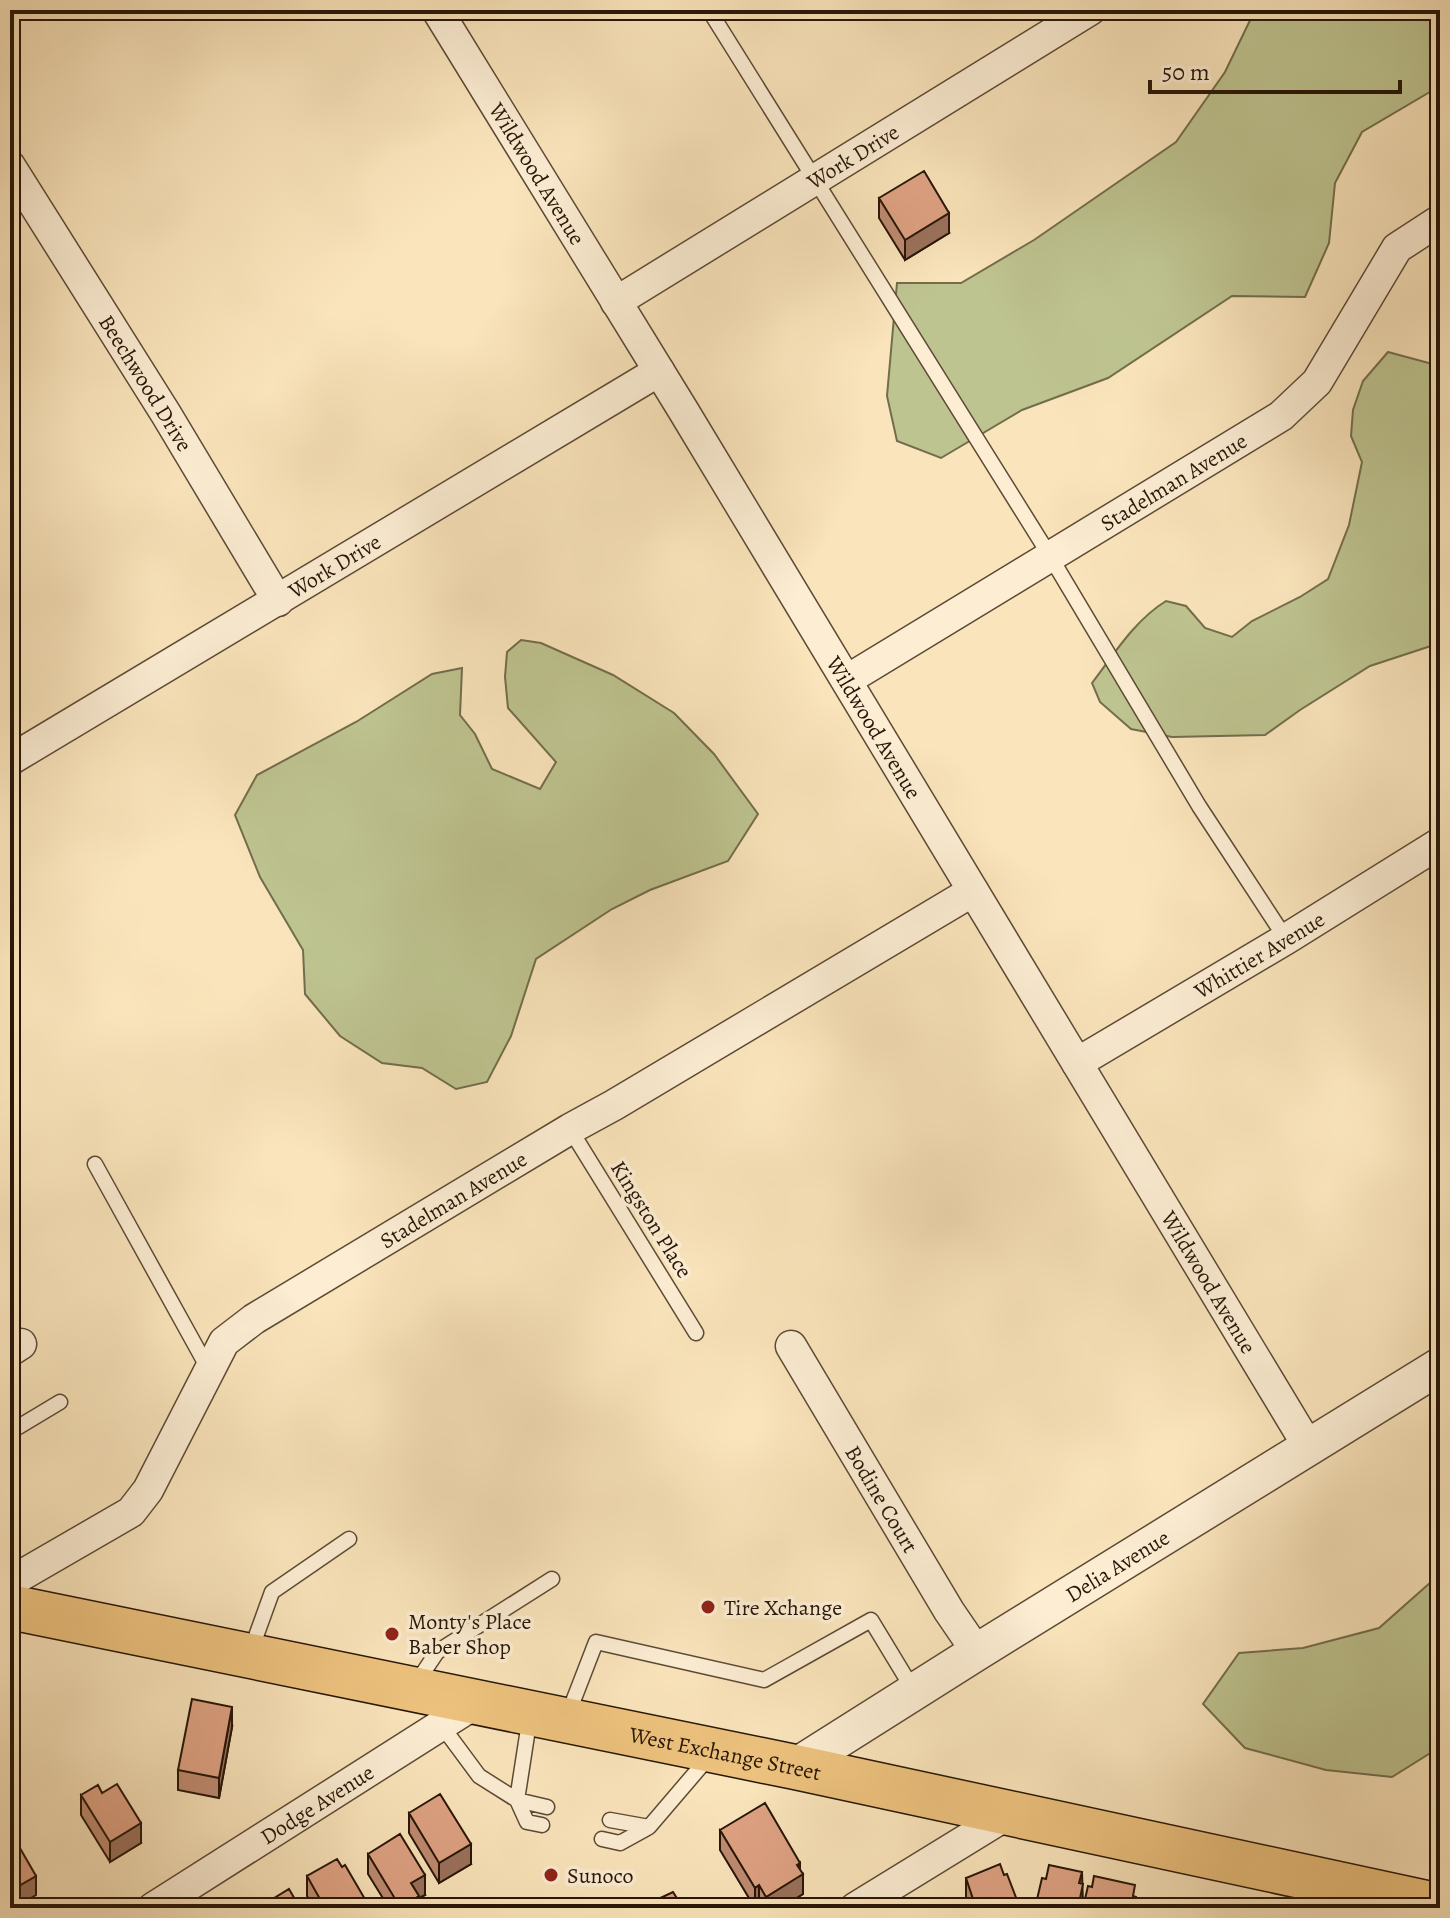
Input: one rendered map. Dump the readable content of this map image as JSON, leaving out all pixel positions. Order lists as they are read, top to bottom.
{
  "streets": {
    "main road": ["West Exchange Street"],
    "street": [
      "Work Drive",
      "Wildwood Avenue",
      "Beechwood Drive",
      "Stadelman Avenue",
      "Whittier Avenue",
      "Bodine Court",
      "Delia Avenue",
      "Dodge Avenue"
    ],
    "lane": ["Kingston Place"]
  },
  "crossings": [
    ["Work Drive", "Wildwood Avenue"],
    ["Work Drive", "Beechwood Drive"],
    ["Wildwood Avenue", "Stadelman Avenue"],
    ["Wildwood Avenue", "Whittier Avenue"],
    ["Wildwood Avenue", "Delia Avenue"],
    ["Stadelman Avenue", "Kingston Place"],
    ["Bodine Court", "Delia Avenue"],
    ["Delia Avenue", "West Exchange Street"],
    ["West Exchange Street", "Dodge Avenue"]
  ],
  "places": ["Tire Xchange", "Monty's Place Baber Shop", "Sunoco"],
  "scale_bar": "50 m"
}
